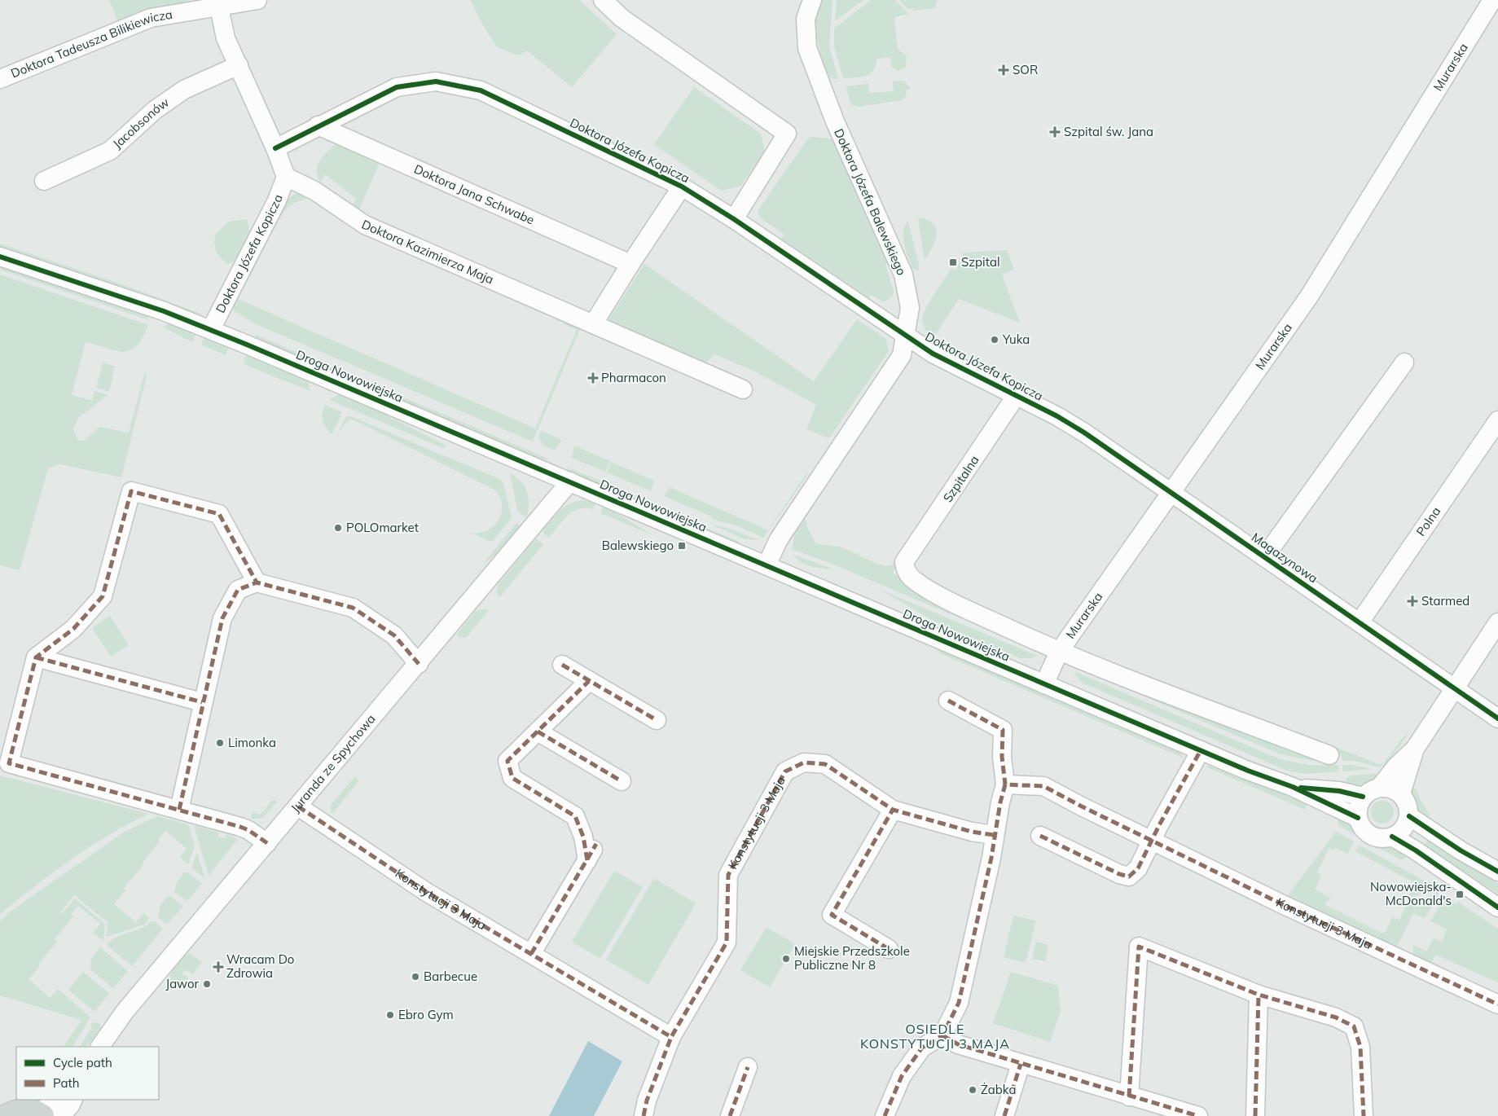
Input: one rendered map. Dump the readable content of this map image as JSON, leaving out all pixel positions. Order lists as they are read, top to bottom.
{
  "streets": {
    "street": [
      "Doktora Tadeusza Bilikiewicza",
      "Murarska",
      "Jacobsonów",
      "Doktora Józefa Kopicza",
      "Doktora Jana Schwabe",
      "Doktora Józefa Balewskiego",
      "Doktora Kazimierza Maja",
      "Droga Nowowiejska",
      "Szpitalna",
      "Polna",
      "Magazynowa",
      "Juranda ze Spychowa",
      "Konstytucji 3 Maja"
    ]
  },
  "crossings": [
    ["Murarska", "Droga Nowowiejska"],
    ["Murarska", "Szpitalna"],
    ["Murarska", "Magazynowa"],
    ["Doktora Józefa Kopicza", "Doktora Jana Schwabe"],
    ["Doktora Józefa Kopicza", "Doktora Józefa Balewskiego"],
    ["Doktora Józefa Kopicza", "Doktora Kazimierza Maja"],
    ["Doktora Józefa Kopicza", "Droga Nowowiejska"],
    ["Doktora Józefa Kopicza", "Szpitalna"],
    ["Doktora Józefa Kopicza", "Magazynowa"],
    ["Doktora Józefa Balewskiego", "Droga Nowowiejska"],
    ["Droga Nowowiejska", "Juranda ze Spychowa"],
    ["Polna", "Magazynowa"],
    ["Juranda ze Spychowa", "Konstytucji 3 Maja"]
  ],
  "districts": ["OSIEDLE KONSTYTUCJI 3 MAJA"],
  "places": {
    "health": [
      "SOR",
      "Szpital św. Jana",
      "Pharmacon",
      "Starmed",
      "Wracam Do Zdrowia"
    ],
    "transit": ["Szpital", "Balewskiego", "Nowowiejska- McDonald's"],
    "other": [
      "Yuka",
      "POLOmarket",
      "Limonka",
      "Miejskie Przedszkole Publiczne Nr 8",
      "Barbecue",
      "Jawor",
      "Ebro Gym",
      "Żabka"
    ]
  },
  "legend": ["Cycle path", "Path"]
}
